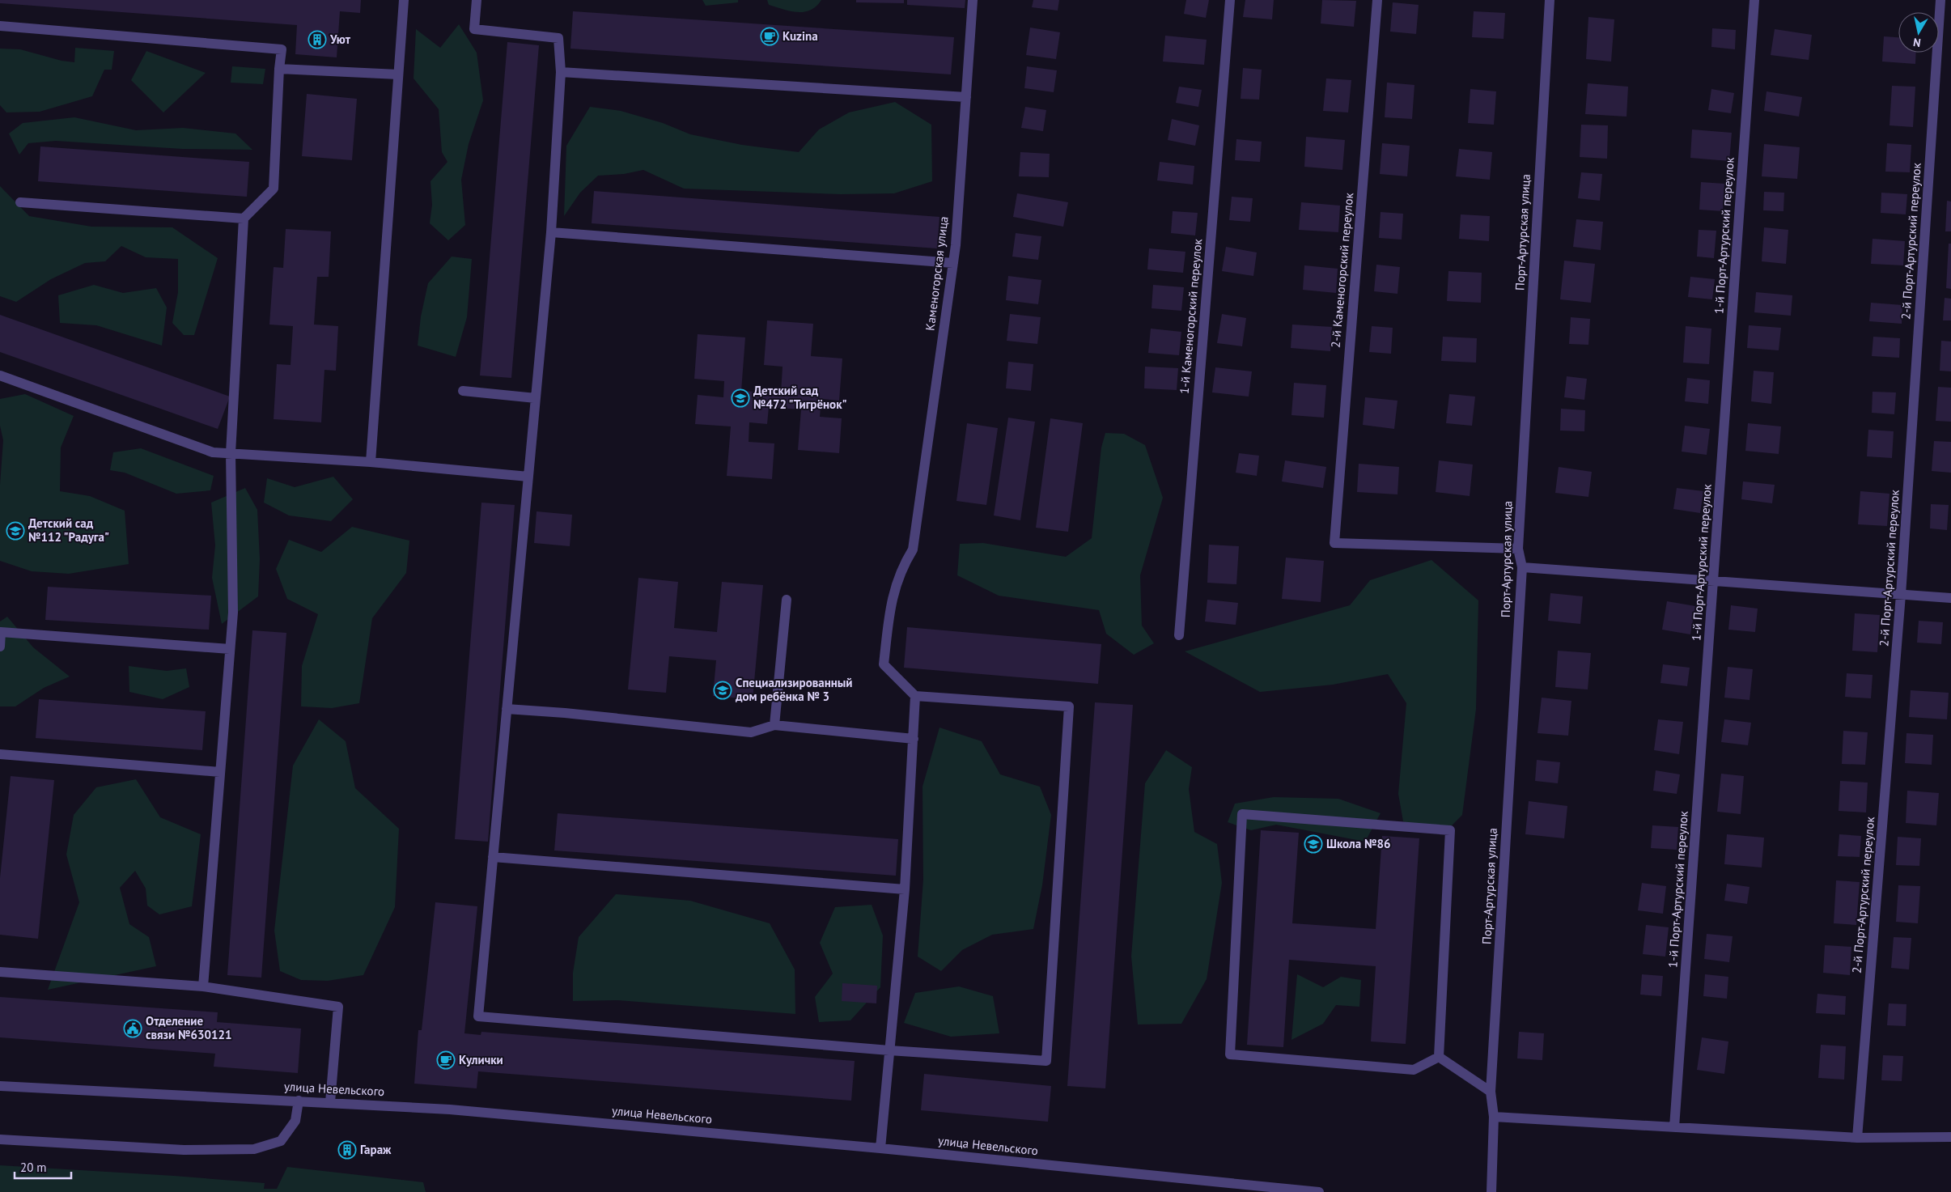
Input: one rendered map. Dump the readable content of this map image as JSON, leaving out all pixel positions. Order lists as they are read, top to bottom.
{
  "streets": {
    "street": [
      "Порт-Артурская улица",
      "1-й Порт-Артурский переулок",
      "2-й Порт-Артурский переулок",
      "2-й Каменогорский переулок",
      "Каменогорская улица",
      "1-й Каменогорский переулок",
      "улица Невельского"
    ]
  },
  "crossings": [
    ["Порт-Артурская улица", "2-й Каменогорский переулок"]
  ],
  "places": {
    "cafe": ["Kuzina", "Кулички"],
    "building": ["Уют", "Гараж"],
    "school or university": [
      "Детский сад №472 \"Тигрёнок\"",
      "Детский сад №112 \"Радуга\"",
      "Специализированный дом ребёнка № 3",
      "Школа №86"
    ],
    "public building": ["Отделение связи №630121"]
  },
  "scale_bar": "20 m",
  "north": "bottom"
}
